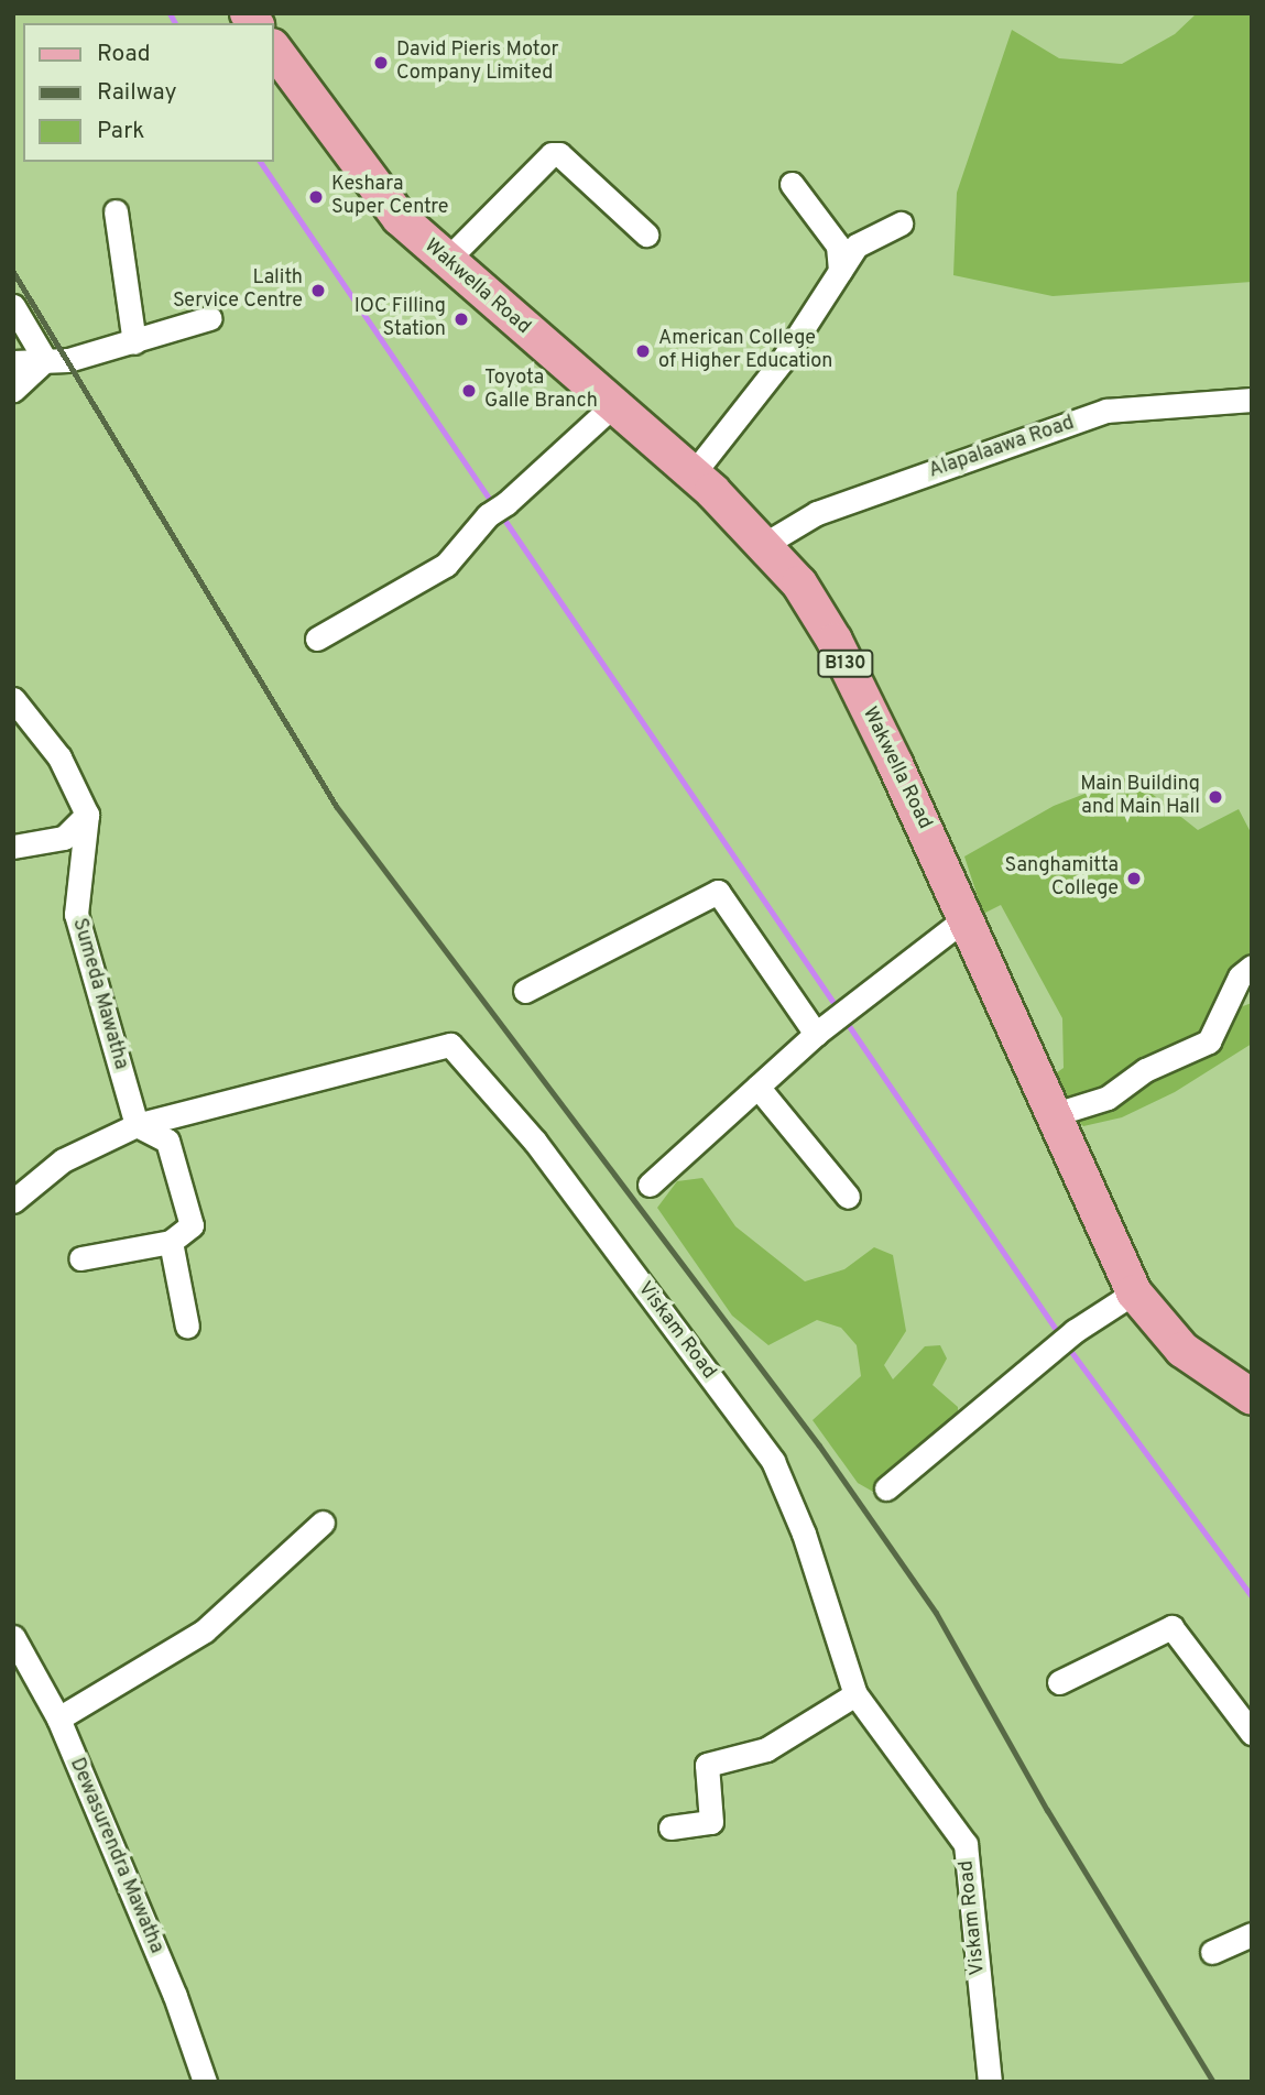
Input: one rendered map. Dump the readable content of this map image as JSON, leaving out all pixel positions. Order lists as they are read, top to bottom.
{
  "streets": {
    "main road": ["Wakwella Road", "B130"],
    "street": [
      "Alapalaawa Road",
      "Sumeda Mawatha",
      "Viskam Road",
      "Dewasurendra Mawatha"
    ]
  },
  "crossings": [
    ["Wakwella Road", "Alapalaawa Road"],
    ["Sumeda Mawatha", "Viskam Road"]
  ],
  "places": [
    "David Pieris Motor Company Limited",
    "Keshara Super Centre",
    "Lalith Service Centre",
    "IOC Filling Station",
    "American College of Higher Education",
    "Toyota Galle Branch",
    "Main Building and Main Hall",
    "Sanghamitta College"
  ],
  "legend": ["Road", "Railway", "Park"]
}
